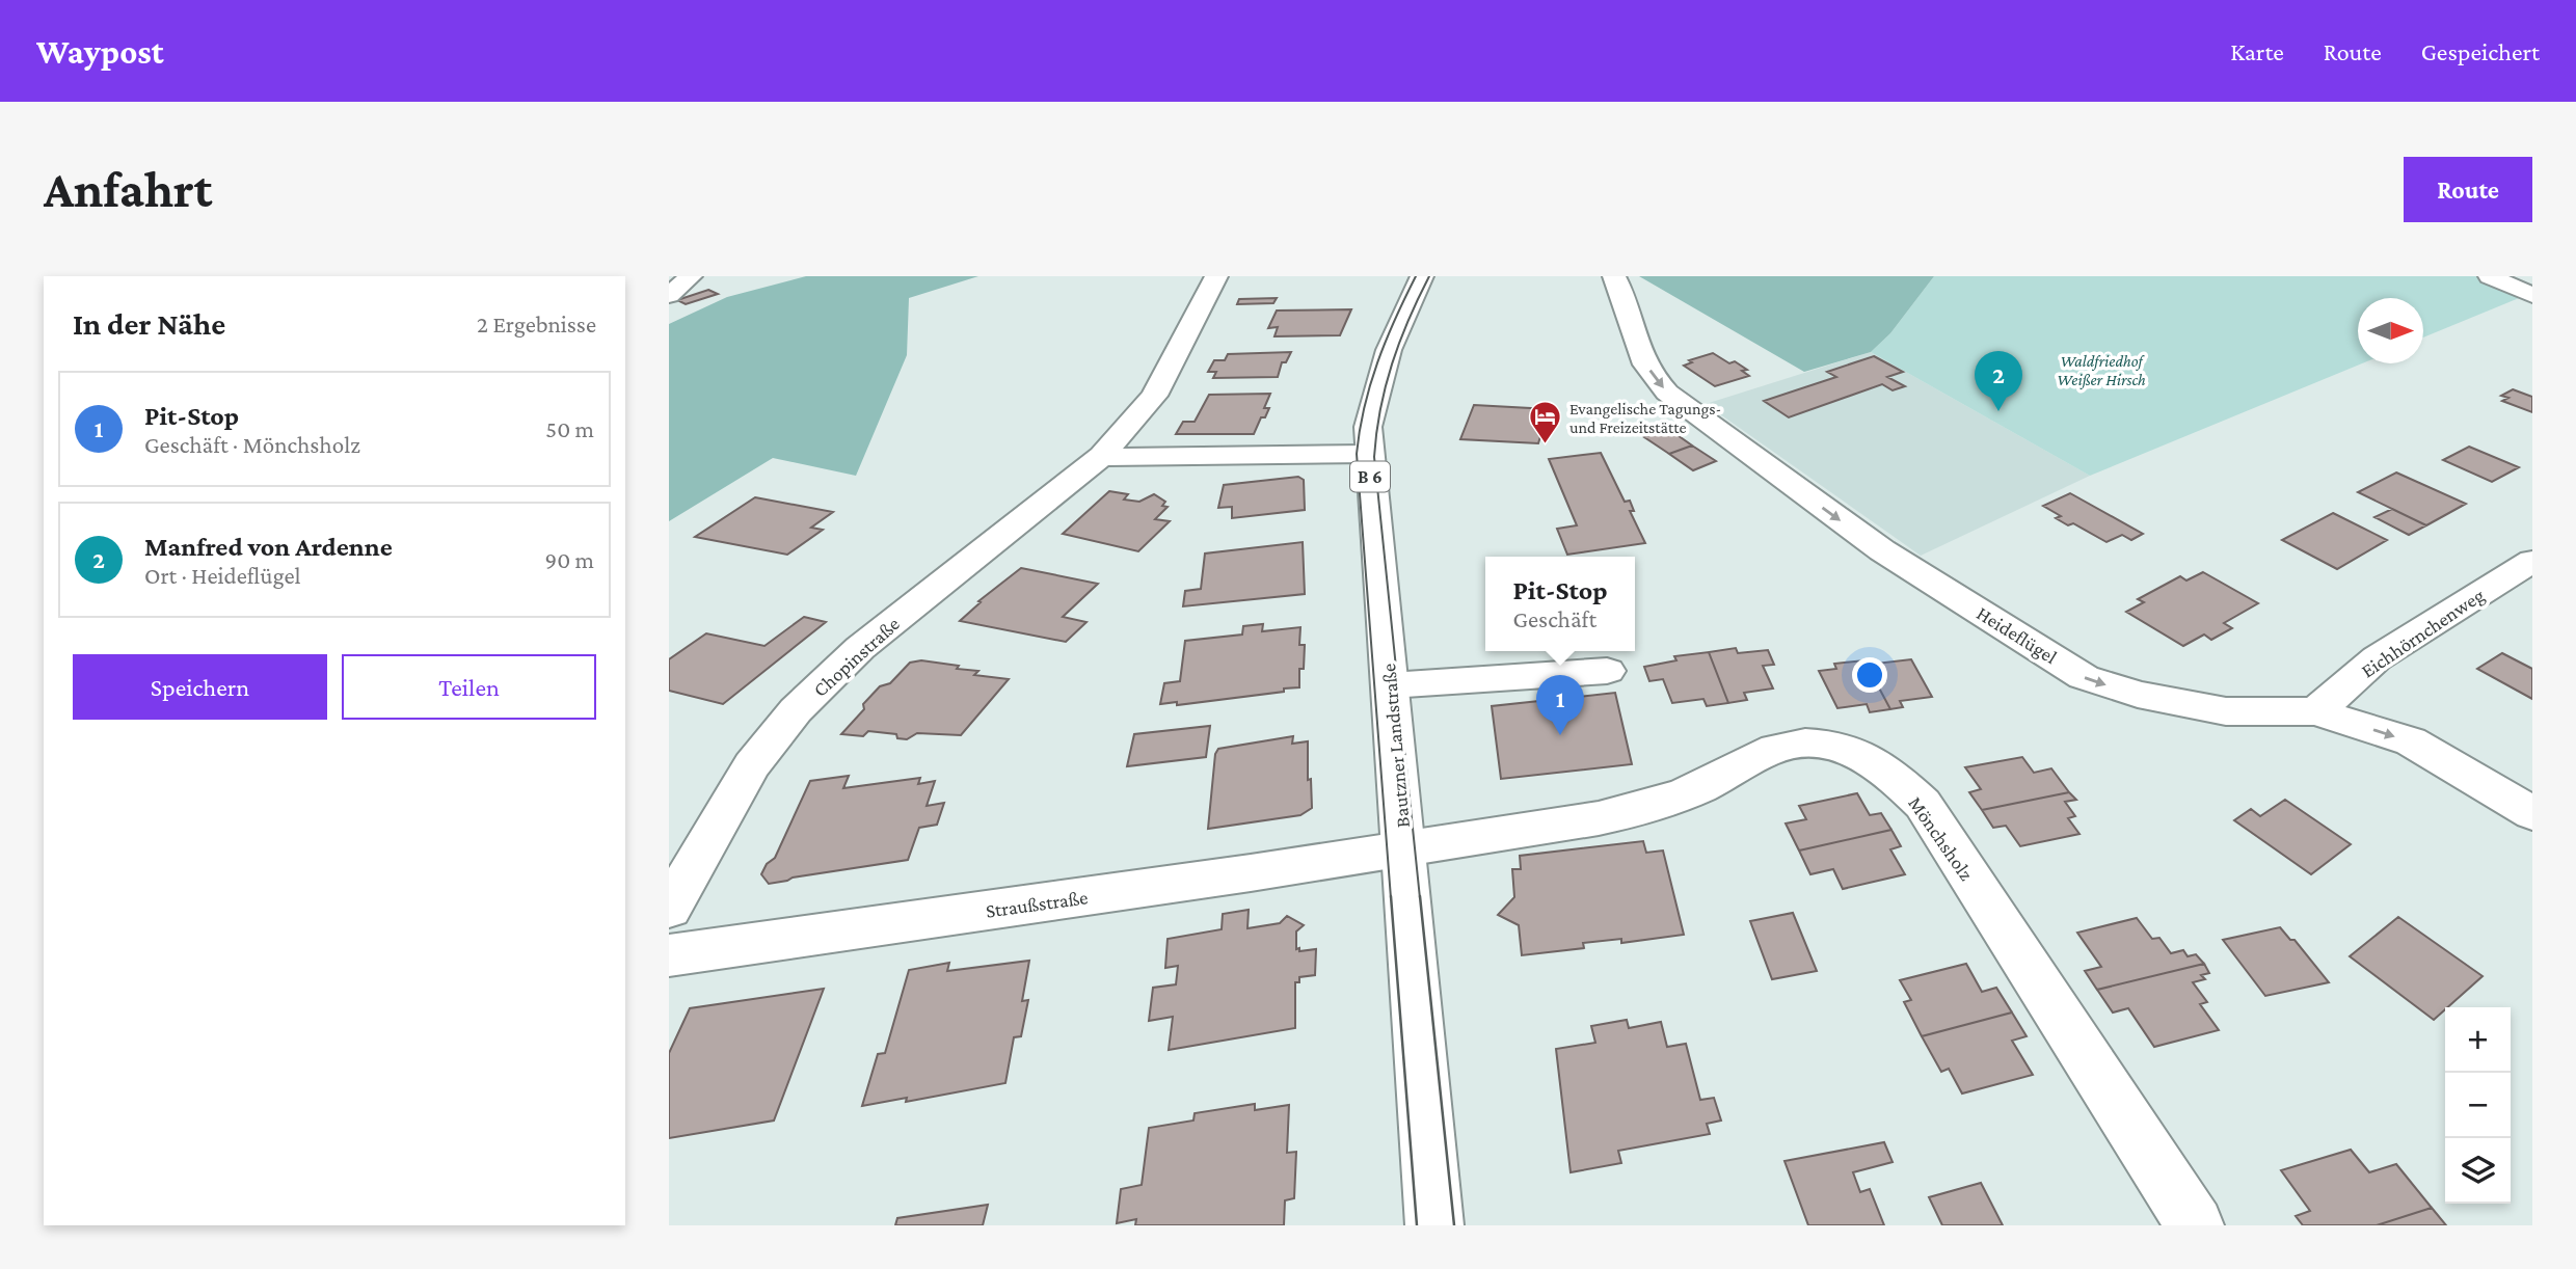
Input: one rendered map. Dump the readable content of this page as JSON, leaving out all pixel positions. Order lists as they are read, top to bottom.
{
  "streets": {
    "street": [
      "B 6",
      "Eichhörnchenweg",
      "Heideflügel",
      "Chopinstraße",
      "Bautzner Landstraße",
      "Mönchsholz",
      "Straußstraße"
    ]
  },
  "crossings": [
    ["Eichhörnchenweg", "Heideflügel"],
    ["Bautzner Landstraße", "Mönchsholz"],
    ["Bautzner Landstraße", "Straußstraße"],
    ["Mönchsholz", "Straußstraße"]
  ],
  "one_way": ["Heideflügel"],
  "parks": ["Waldfriedhof Weißer Hirsch"],
  "places": {
    "hotel": ["Evangelische Tagungs- und Freizeitstätte"]
  },
  "north": "right",
  "page": {
    "header": "Waypost",
    "nav": ["Karte", "Route", "Gespeichert"],
    "buttons": [
      "Route",
      ["Speichern", "Teilen"]
    ],
    "title": "Anfahrt",
    "heading": ["In der Nähe", "2 Ergebnisse"],
    "pins": ["2", "1"],
    "list": [
      {
        "mark": "1",
        "name": "Pit-Stop",
        "note": "Geschäft · Mönchsholz",
        "value": "50 m"
      },
      {
        "mark": "2",
        "name": "Manfred von Ardenne",
        "note": "Ort · Heideflügel",
        "value": "90 m"
      }
    ],
    "popup": ["Pit-Stop", "Geschäft"],
    "map_buttons": ["+", "−"]
  }
}
